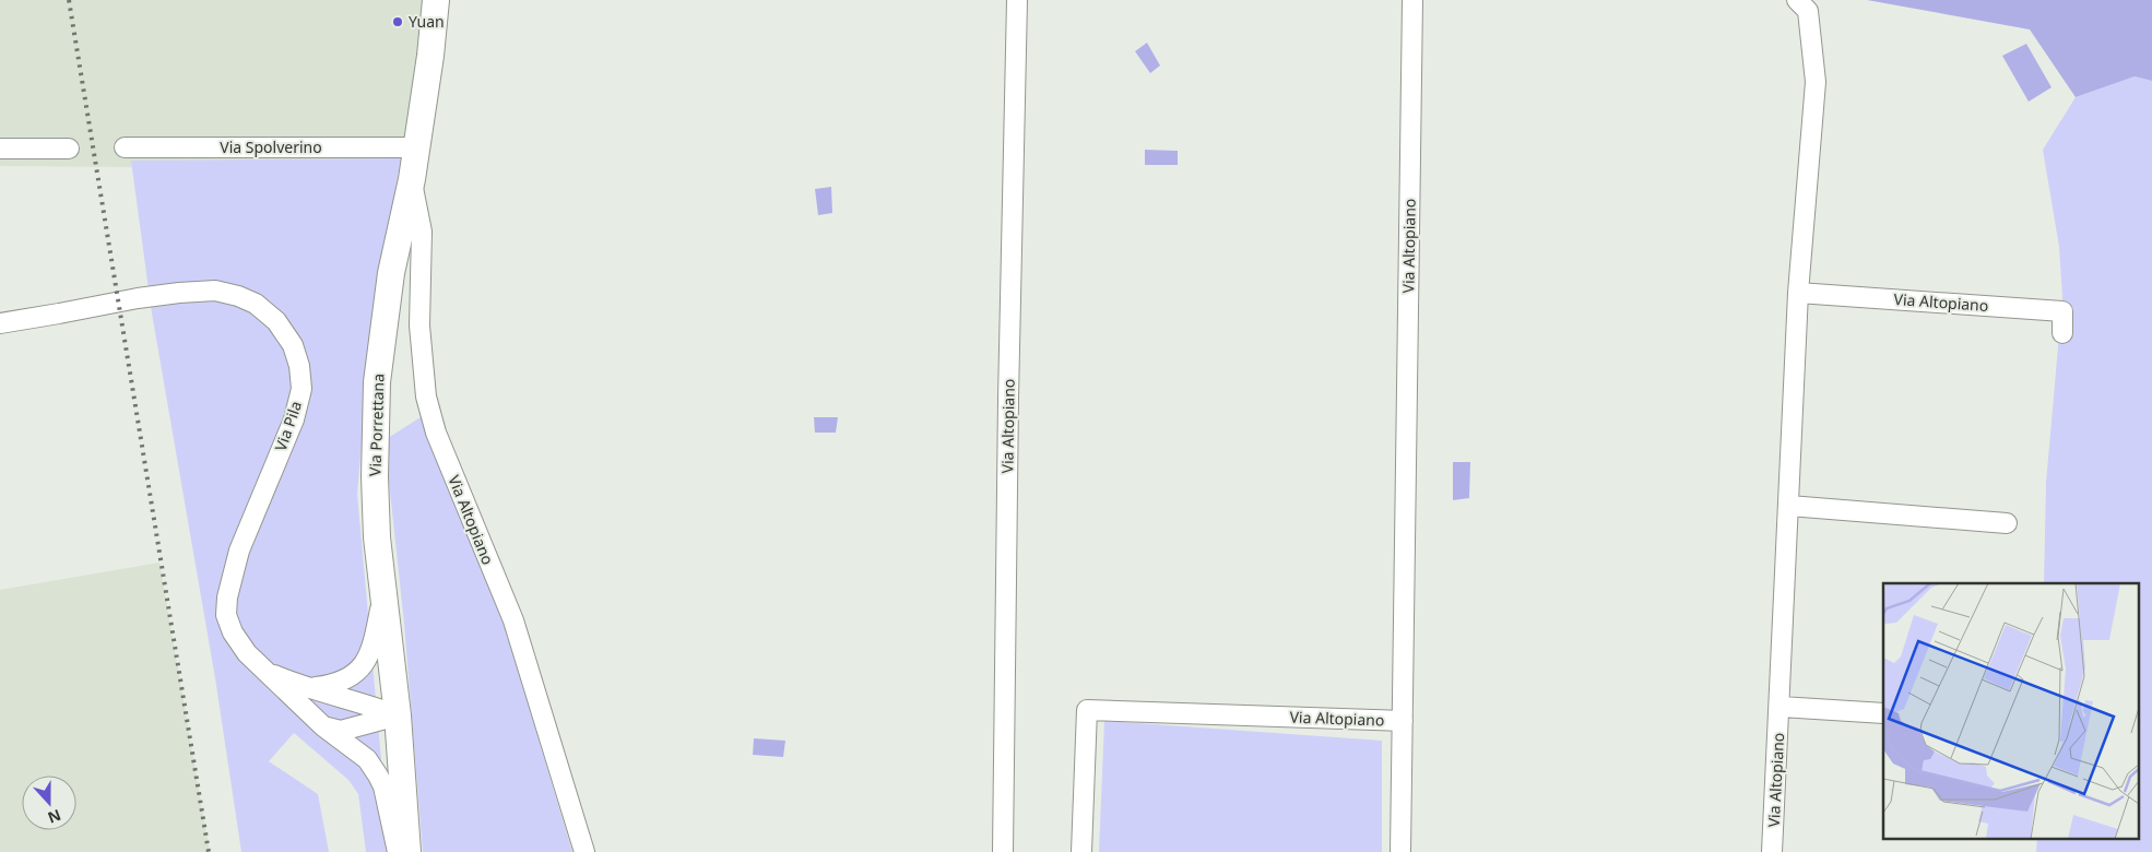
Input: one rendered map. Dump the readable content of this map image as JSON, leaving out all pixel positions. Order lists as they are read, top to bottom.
{
  "streets": {
    "main road": ["Via Porrettana"],
    "street": ["Via Spolverino", "Via Altopiano", "Via Pila"]
  },
  "crossings": [
    ["Via Spolverino", "Via Porrettana"],
    ["Via Altopiano", "Via Porrettana"]
  ],
  "places": ["Yuan"],
  "north": "bottom"
}
